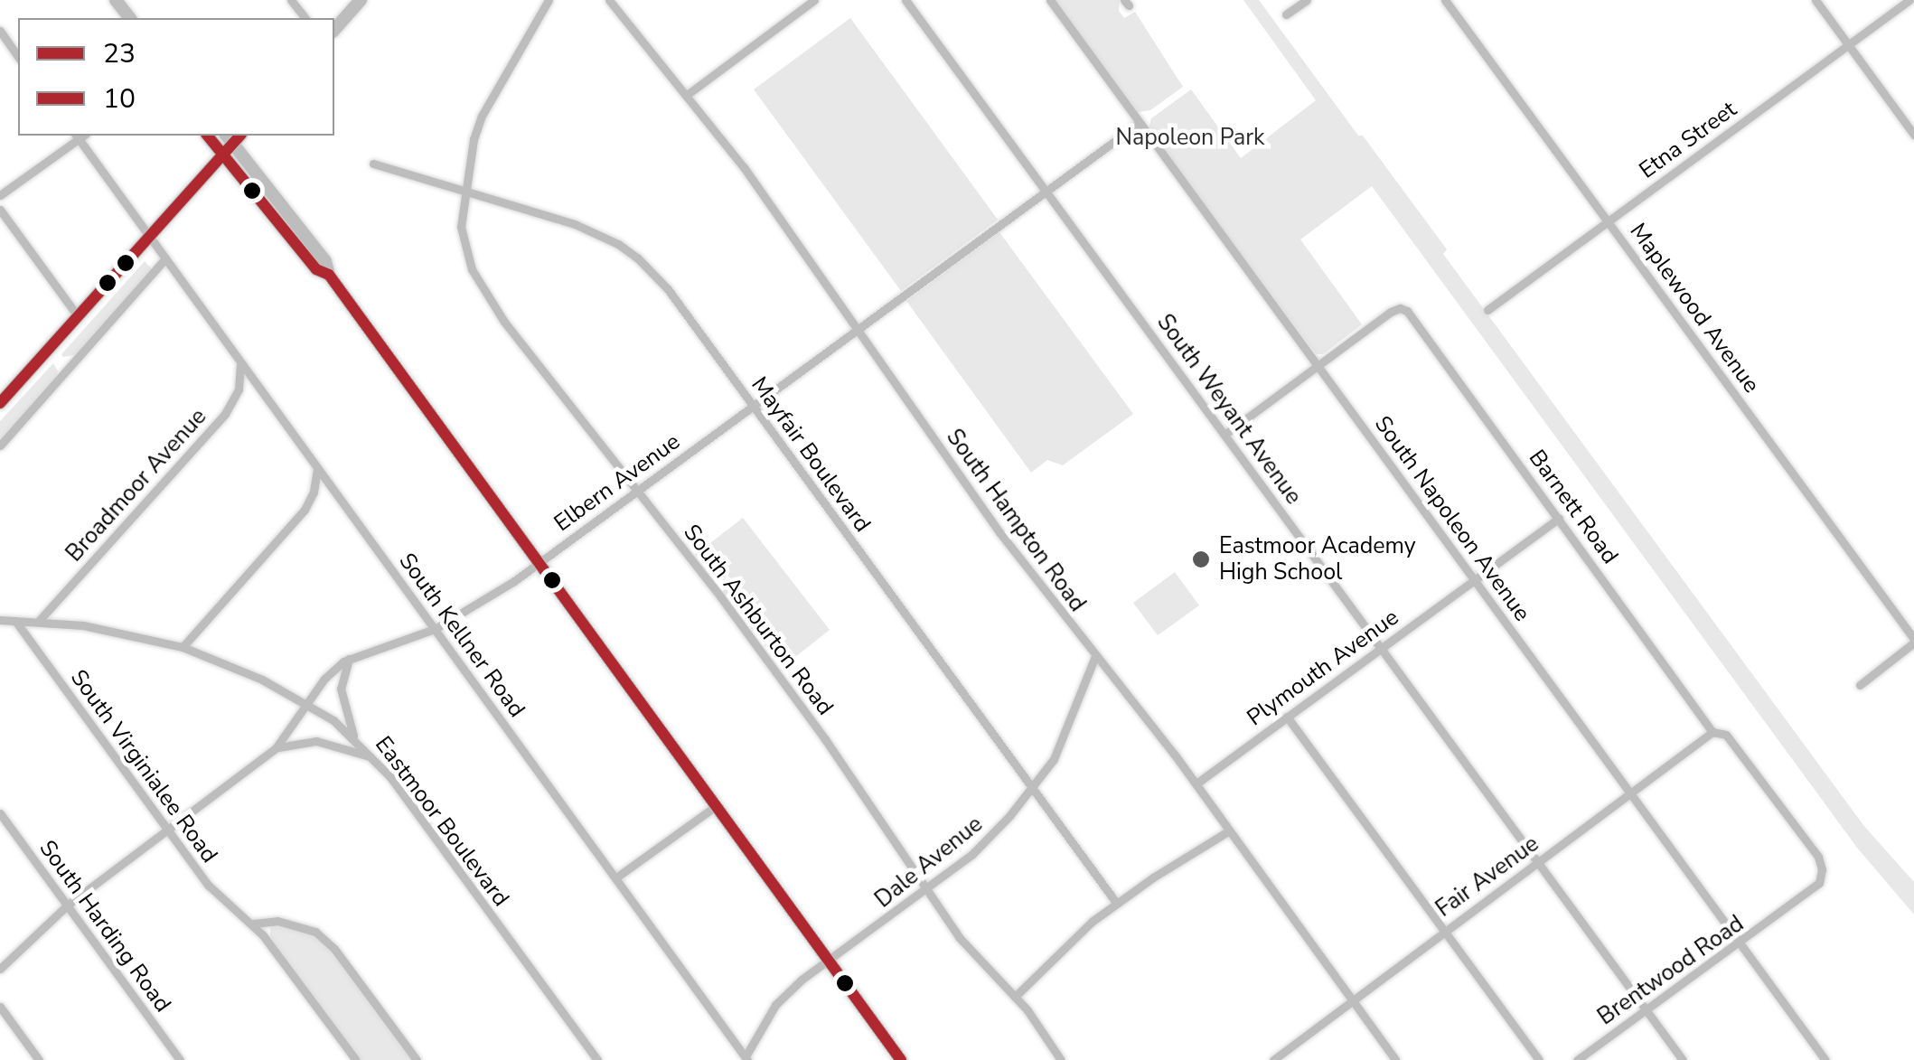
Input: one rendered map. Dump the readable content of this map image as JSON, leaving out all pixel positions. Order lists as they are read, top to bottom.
{
  "streets": {
    "street": [
      "Etna Street",
      "Maplewood Avenue",
      "South Weyant Avenue",
      "Mayfair Boulevard",
      "Elbern Avenue",
      "Broadmoor Avenue",
      "Barnett Road",
      "South Napoleon Avenue",
      "South Hampton Road",
      "South Ashburton Road",
      "South Kellner Road",
      "Plymouth Avenue",
      "South Virginialee Road",
      "Eastmoor Boulevard",
      "Dale Avenue",
      "Fair Avenue",
      "South Harding Road",
      "Brentwood Road"
    ]
  },
  "crossings": [
    ["Etna Street", "Maplewood Avenue"],
    ["South Weyant Avenue", "Elbern Avenue"],
    ["South Weyant Avenue", "Plymouth Avenue"],
    ["South Weyant Avenue", "Fair Avenue"],
    ["South Weyant Avenue", "Brentwood Road"],
    ["Mayfair Boulevard", "Elbern Avenue"],
    ["Mayfair Boulevard", "South Ashburton Road"],
    ["Mayfair Boulevard", "Dale Avenue"],
    ["Elbern Avenue", "South Napoleon Avenue"],
    ["Elbern Avenue", "South Hampton Road"],
    ["Elbern Avenue", "South Ashburton Road"],
    ["Elbern Avenue", "South Kellner Road"],
    ["Elbern Avenue", "South Virginialee Road"],
    ["Elbern Avenue", "Eastmoor Boulevard"],
    ["Elbern Avenue", "South Harding Road"],
    ["Broadmoor Avenue", "South Kellner Road"],
    ["Broadmoor Avenue", "Eastmoor Boulevard"],
    ["Barnett Road", "South Napoleon Avenue"],
    ["Barnett Road", "Plymouth Avenue"],
    ["Barnett Road", "Fair Avenue"],
    ["Barnett Road", "Brentwood Road"],
    ["South Napoleon Avenue", "Plymouth Avenue"],
    ["South Napoleon Avenue", "Fair Avenue"],
    ["South Napoleon Avenue", "Brentwood Road"],
    ["South Hampton Road", "Plymouth Avenue"],
    ["South Hampton Road", "Dale Avenue"],
    ["South Hampton Road", "Fair Avenue"],
    ["South Ashburton Road", "Dale Avenue"],
    ["South Kellner Road", "Dale Avenue"],
    ["South Virginialee Road", "Eastmoor Boulevard"],
    ["Fair Avenue", "Brentwood Road"]
  ],
  "parks": ["Napoleon Park"],
  "places": ["Eastmoor Academy High School"],
  "lines": ["transit line 23", "transit line 10"],
  "legend": ["23", "10"]
}
